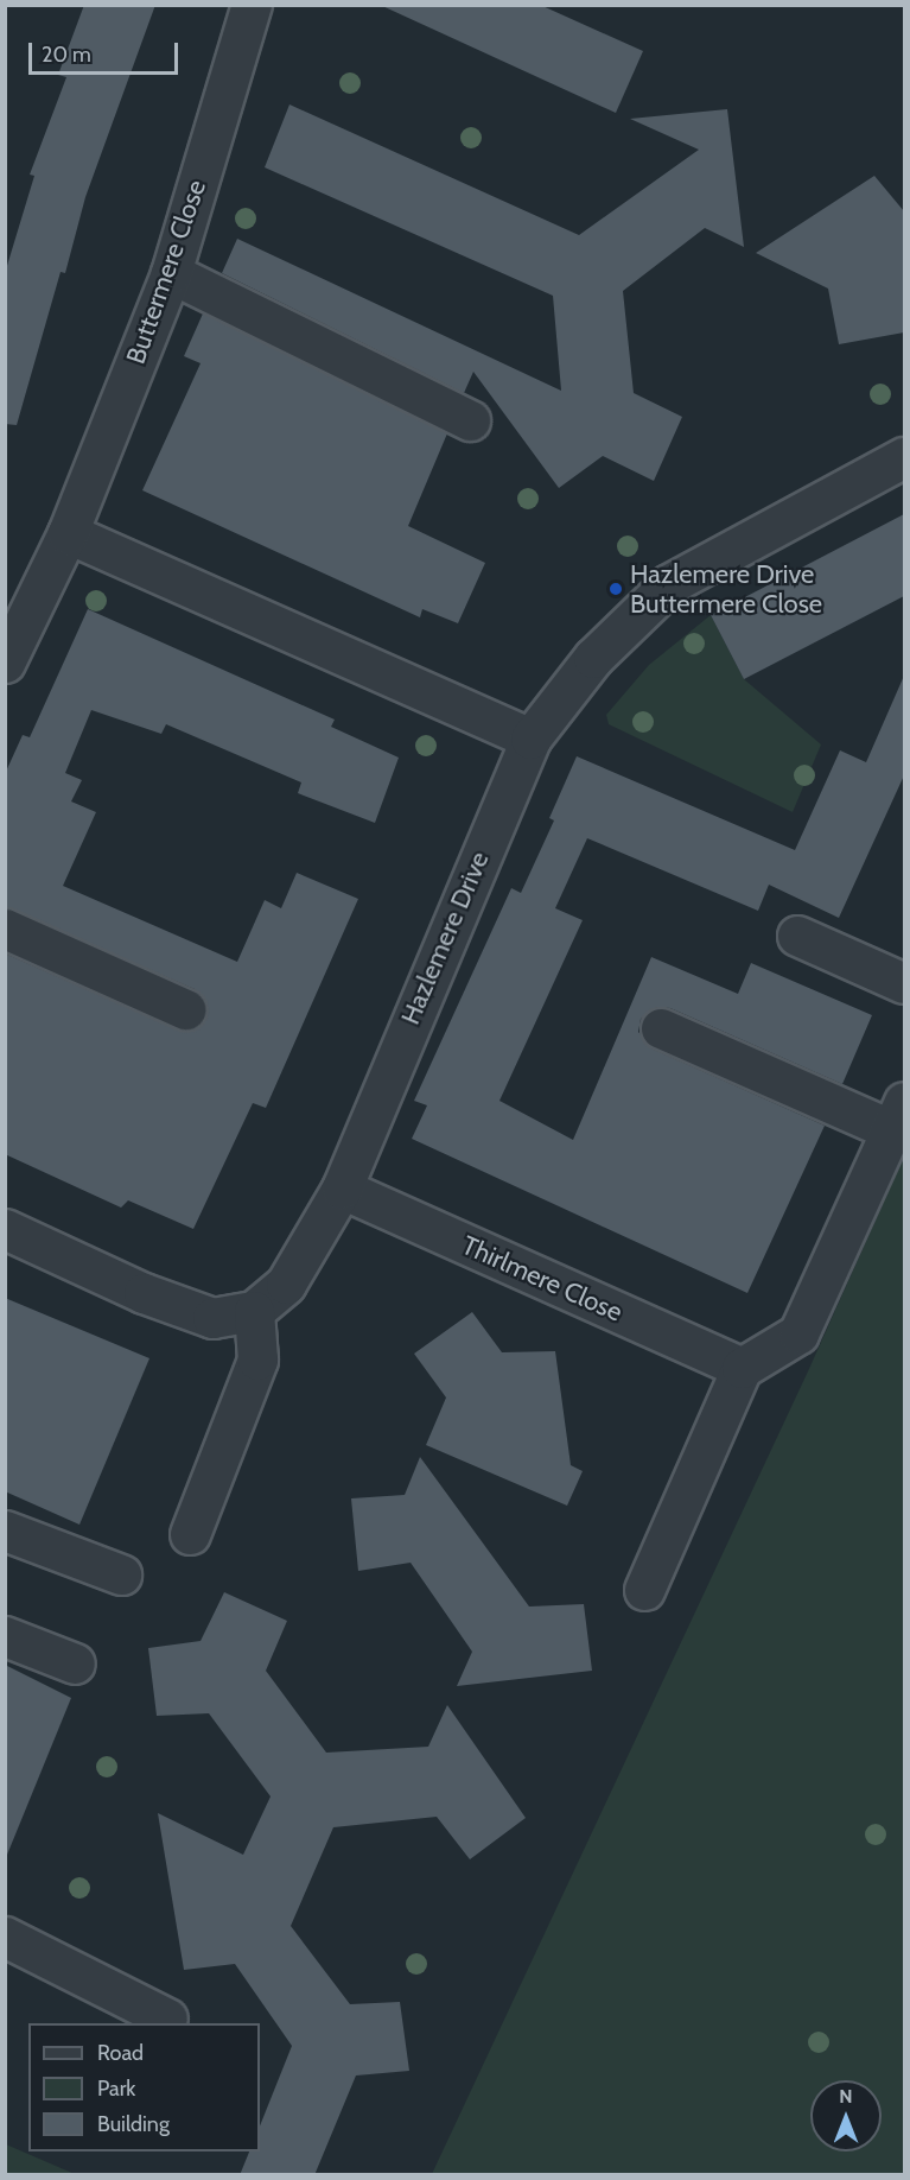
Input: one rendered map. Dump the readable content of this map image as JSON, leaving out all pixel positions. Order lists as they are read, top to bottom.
{
  "streets": {
    "street": ["Buttermere Close", "Hazlemere Drive", "Thirlmere Close"]
  },
  "crossings": [
    ["Hazlemere Drive", "Thirlmere Close"]
  ],
  "places": ["Hazlemere Drive Buttermere Close"],
  "legend": ["Road", "Park", "Building"],
  "scale_bar": "20 m",
  "north": "top"
}
